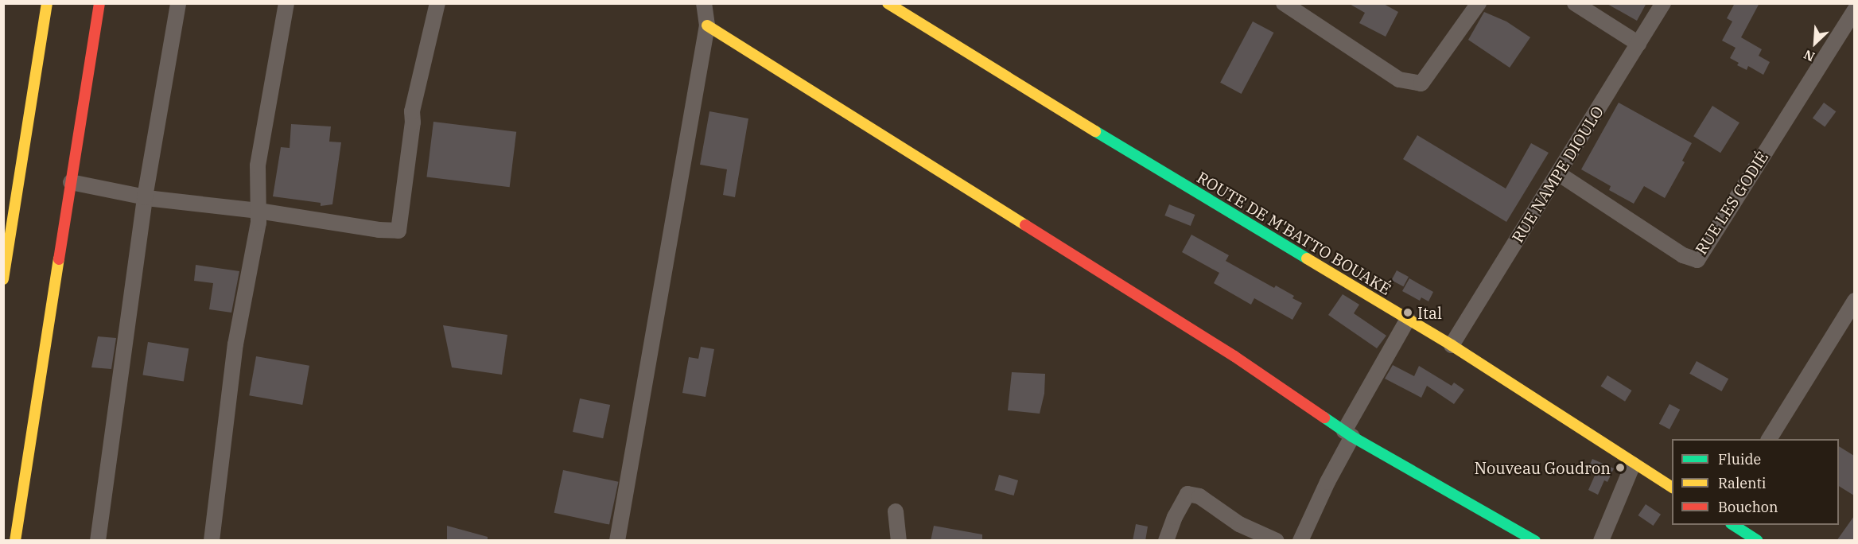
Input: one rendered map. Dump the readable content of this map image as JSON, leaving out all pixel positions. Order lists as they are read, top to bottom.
{
  "streets": {
    "main road": ["ROUTE DE M'BATTO BOUAKÉ"],
    "street": ["RUE NAMPE DIOULO", "RUE LES GODIÉ"]
  },
  "crossings": [
    ["RUE NAMPE DIOULO", "RUE LES GODIÉ"],
    ["RUE NAMPE DIOULO", "ROUTE DE M'BATTO BOUAKÉ"]
  ],
  "places": ["Ital", "Nouveau Goudron"],
  "legend": ["Fluide", "Ralenti", "Bouchon"],
  "north": "bottom left"
}
